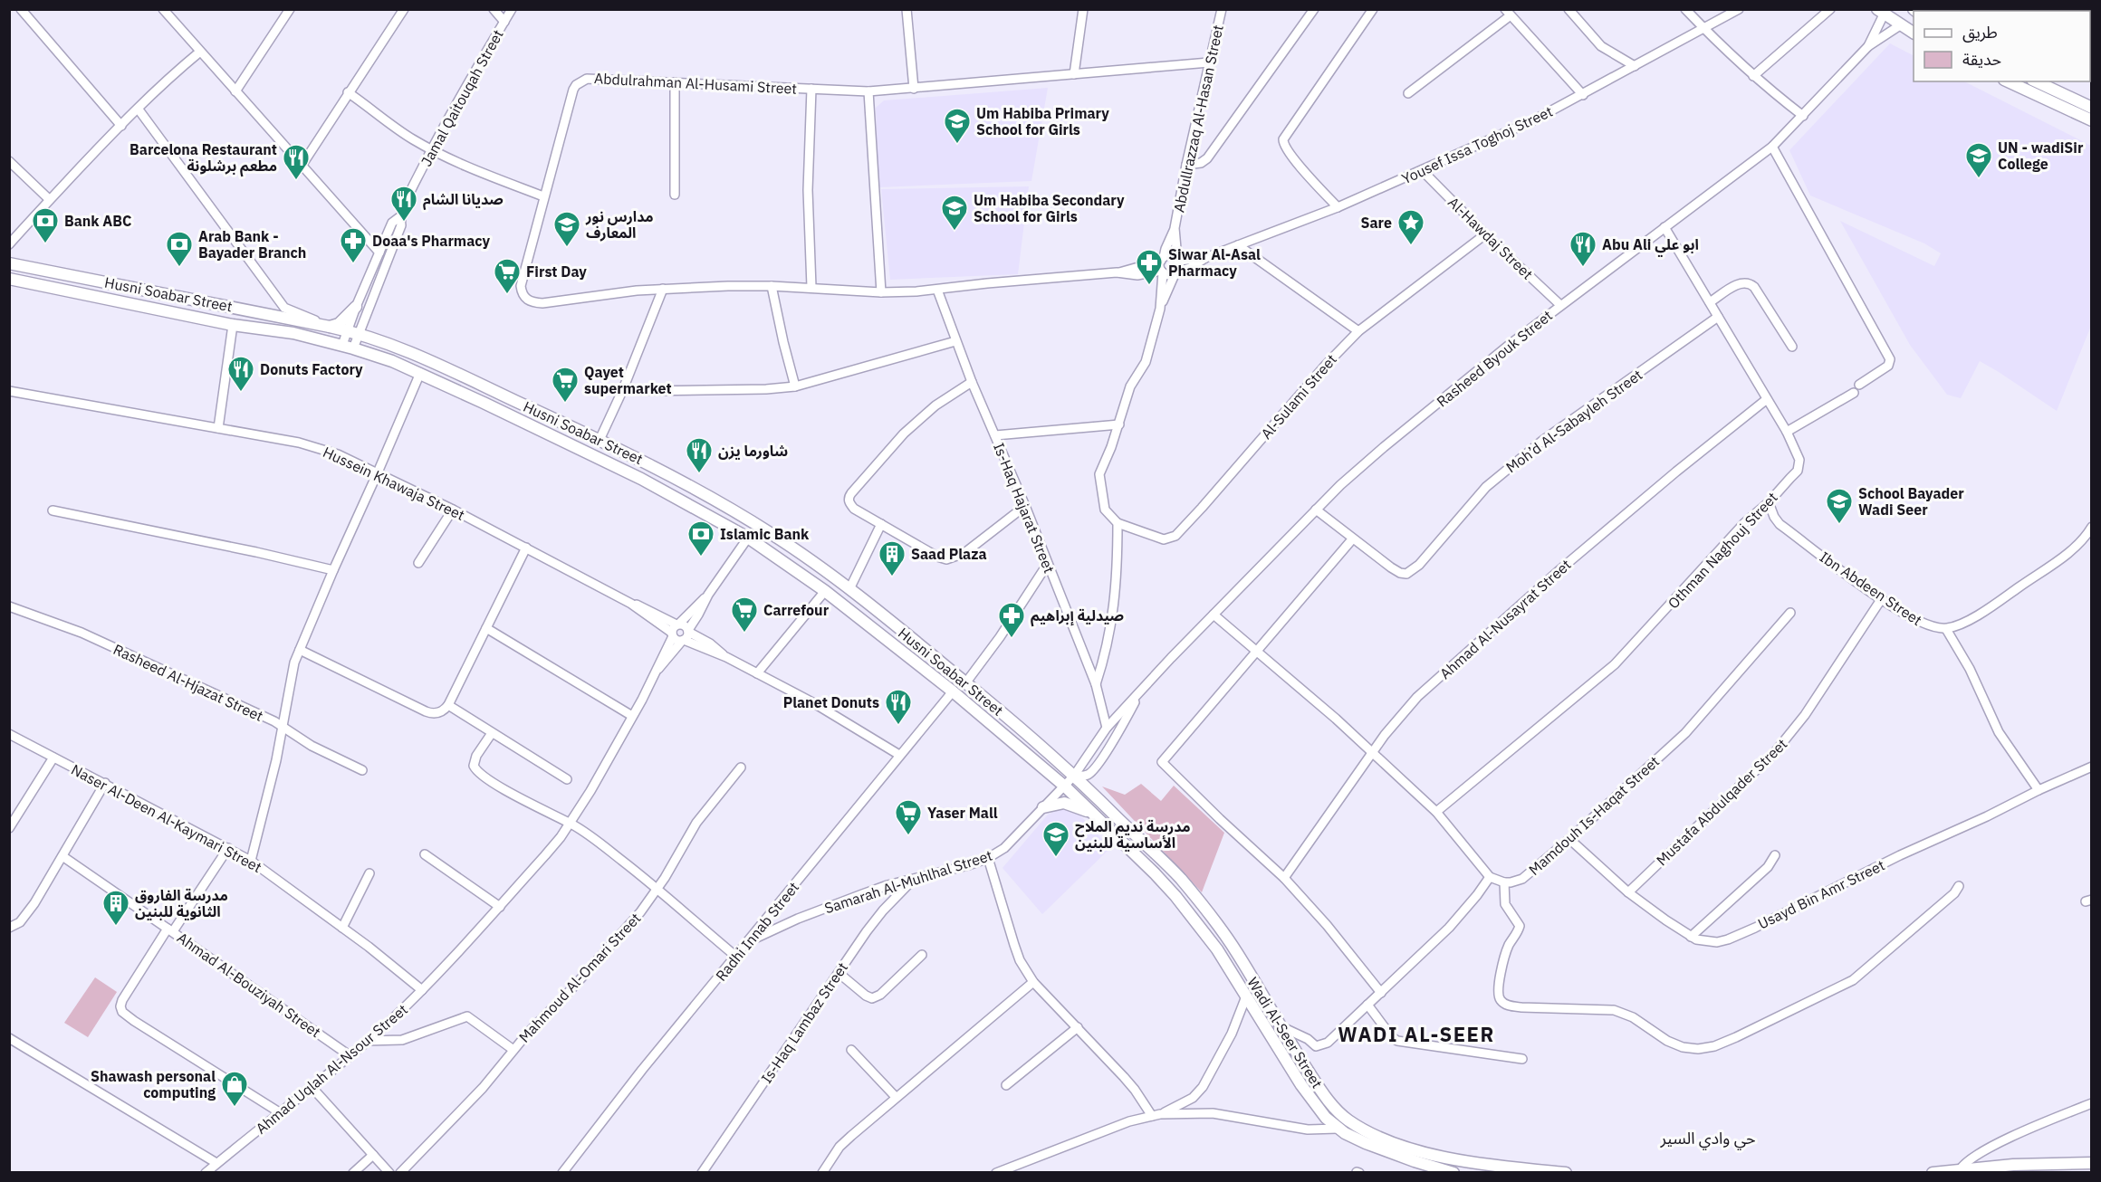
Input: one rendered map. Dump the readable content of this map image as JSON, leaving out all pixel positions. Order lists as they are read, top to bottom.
{
  "streets": {
    "main road": ["Husni Soabar Street", "Wadi Al-Seer Street"],
    "street": [
      "Abdulrahman Al-Husami Street",
      "Jamal Qaitouqah Street",
      "Abdullrazzaq Al-Hasan Street",
      "Yousef Issa Toghoj Street",
      "Al-Hawdaj Street",
      "Rasheed Byouk Street",
      "Al-Sulami Street",
      "Moh’d Al-Sabayleh Street",
      "Hussein Khawaja Street",
      "Is-Haq Hajarat Street",
      "Othman Naghouj Street",
      "Ibn Abdeen Street",
      "Ahmad Al-Nusayrat Street",
      "Rasheed Al-Hjazat Street",
      "Mustafa Abdulqader Street",
      "Mamdouh Is-Haqat Street",
      "Naser Al-Deen Al-Kaymari Street",
      "Samarah Al-Muhlhal Street",
      "Usayd Bin Amr Street",
      "Radhi Innab Street",
      "Mahmoud Al-Omari Street",
      "Ahmad Al-Bouziyah Street",
      "Is-Haq Lambaz Street",
      "Ahmad Uqlah Al-Nsour Street"
    ]
  },
  "crossings": [
    ["Abdulrahman Al-Husami Street", "Abdullrazzaq Al-Hasan Street"],
    ["Abdulrahman Al-Husami Street", "Yousef Issa Toghoj Street"],
    ["Abdulrahman Al-Husami Street", "Is-Haq Hajarat Street"],
    ["Jamal Qaitouqah Street", "Husni Soabar Street"],
    ["Abdullrazzaq Al-Hasan Street", "Yousef Issa Toghoj Street"],
    ["Yousef Issa Toghoj Street", "Al-Hawdaj Street"],
    ["Al-Hawdaj Street", "Rasheed Byouk Street"],
    ["Al-Hawdaj Street", "Al-Sulami Street"],
    ["Husni Soabar Street", "Rasheed Byouk Street"],
    ["Husni Soabar Street", "Samarah Al-Muhlhal Street"],
    ["Husni Soabar Street", "Radhi Innab Street"],
    ["Husni Soabar Street", "Wadi Al-Seer Street"],
    ["Husni Soabar Street", "Ahmad Uqlah Al-Nsour Street"],
    ["Rasheed Byouk Street", "Moh’d Al-Sabayleh Street"],
    ["Rasheed Byouk Street", "Is-Haq Hajarat Street"],
    ["Rasheed Byouk Street", "Othman Naghouj Street"],
    ["Rasheed Byouk Street", "Samarah Al-Muhlhal Street"],
    ["Rasheed Byouk Street", "Wadi Al-Seer Street"],
    ["Moh’d Al-Sabayleh Street", "Othman Naghouj Street"],
    ["Hussein Khawaja Street", "Ahmad Uqlah Al-Nsour Street"],
    ["Othman Naghouj Street", "Ibn Abdeen Street"],
    ["Othman Naghouj Street", "Ahmad Al-Nusayrat Street"],
    ["Ibn Abdeen Street", "Mustafa Abdulqader Street"],
    ["Mustafa Abdulqader Street", "Usayd Bin Amr Street"],
    ["Mamdouh Is-Haqat Street", "Usayd Bin Amr Street"],
    ["Naser Al-Deen Al-Kaymari Street", "Ahmad Uqlah Al-Nsour Street"],
    ["Samarah Al-Muhlhal Street", "Radhi Innab Street"],
    ["Samarah Al-Muhlhal Street", "Is-Haq Lambaz Street"],
    ["Samarah Al-Muhlhal Street", "Wadi Al-Seer Street"],
    ["Ahmad Al-Bouziyah Street", "Ahmad Uqlah Al-Nsour Street"]
  ],
  "districts": ["WADI AL-SEER", "حي وادي السير"],
  "places": {
    "school or university": [
      "Um Habiba Primary School for Girls",
      "UN - wadiSir College",
      "Um Habiba Secondary School for Girls",
      "مدارس نور المعارف",
      "School Bayader Wadi Seer",
      "مدرسة نديم الملاح الأساسية للبنين"
    ],
    "restaurant": [
      "Barcelona Restaurant مطعم برشلونة",
      "صديانا الشام",
      "Abu Ali ابو علي",
      "Donuts Factory",
      "شاورما يزن",
      "Planet Donuts"
    ],
    "bank": ["Bank ABC", "Arab Bank - Bayader Branch", "Islamic Bank"],
    "place": ["Sare"],
    "pharmacy": ["Doaa's Pharmacy", "Siwar Al-Asal Pharmacy", "صيدلية إبراهيم"],
    "supermarket": [
      "First Day",
      "Qayet supermarket",
      "Carrefour",
      "Yaser Mall"
    ],
    "building": ["Saad Plaza", "مدرسة الفاروق الثانوية للبنين"],
    "shop": ["Shawash personal computing"]
  },
  "legend": ["طريق", "حديقة"]
}
